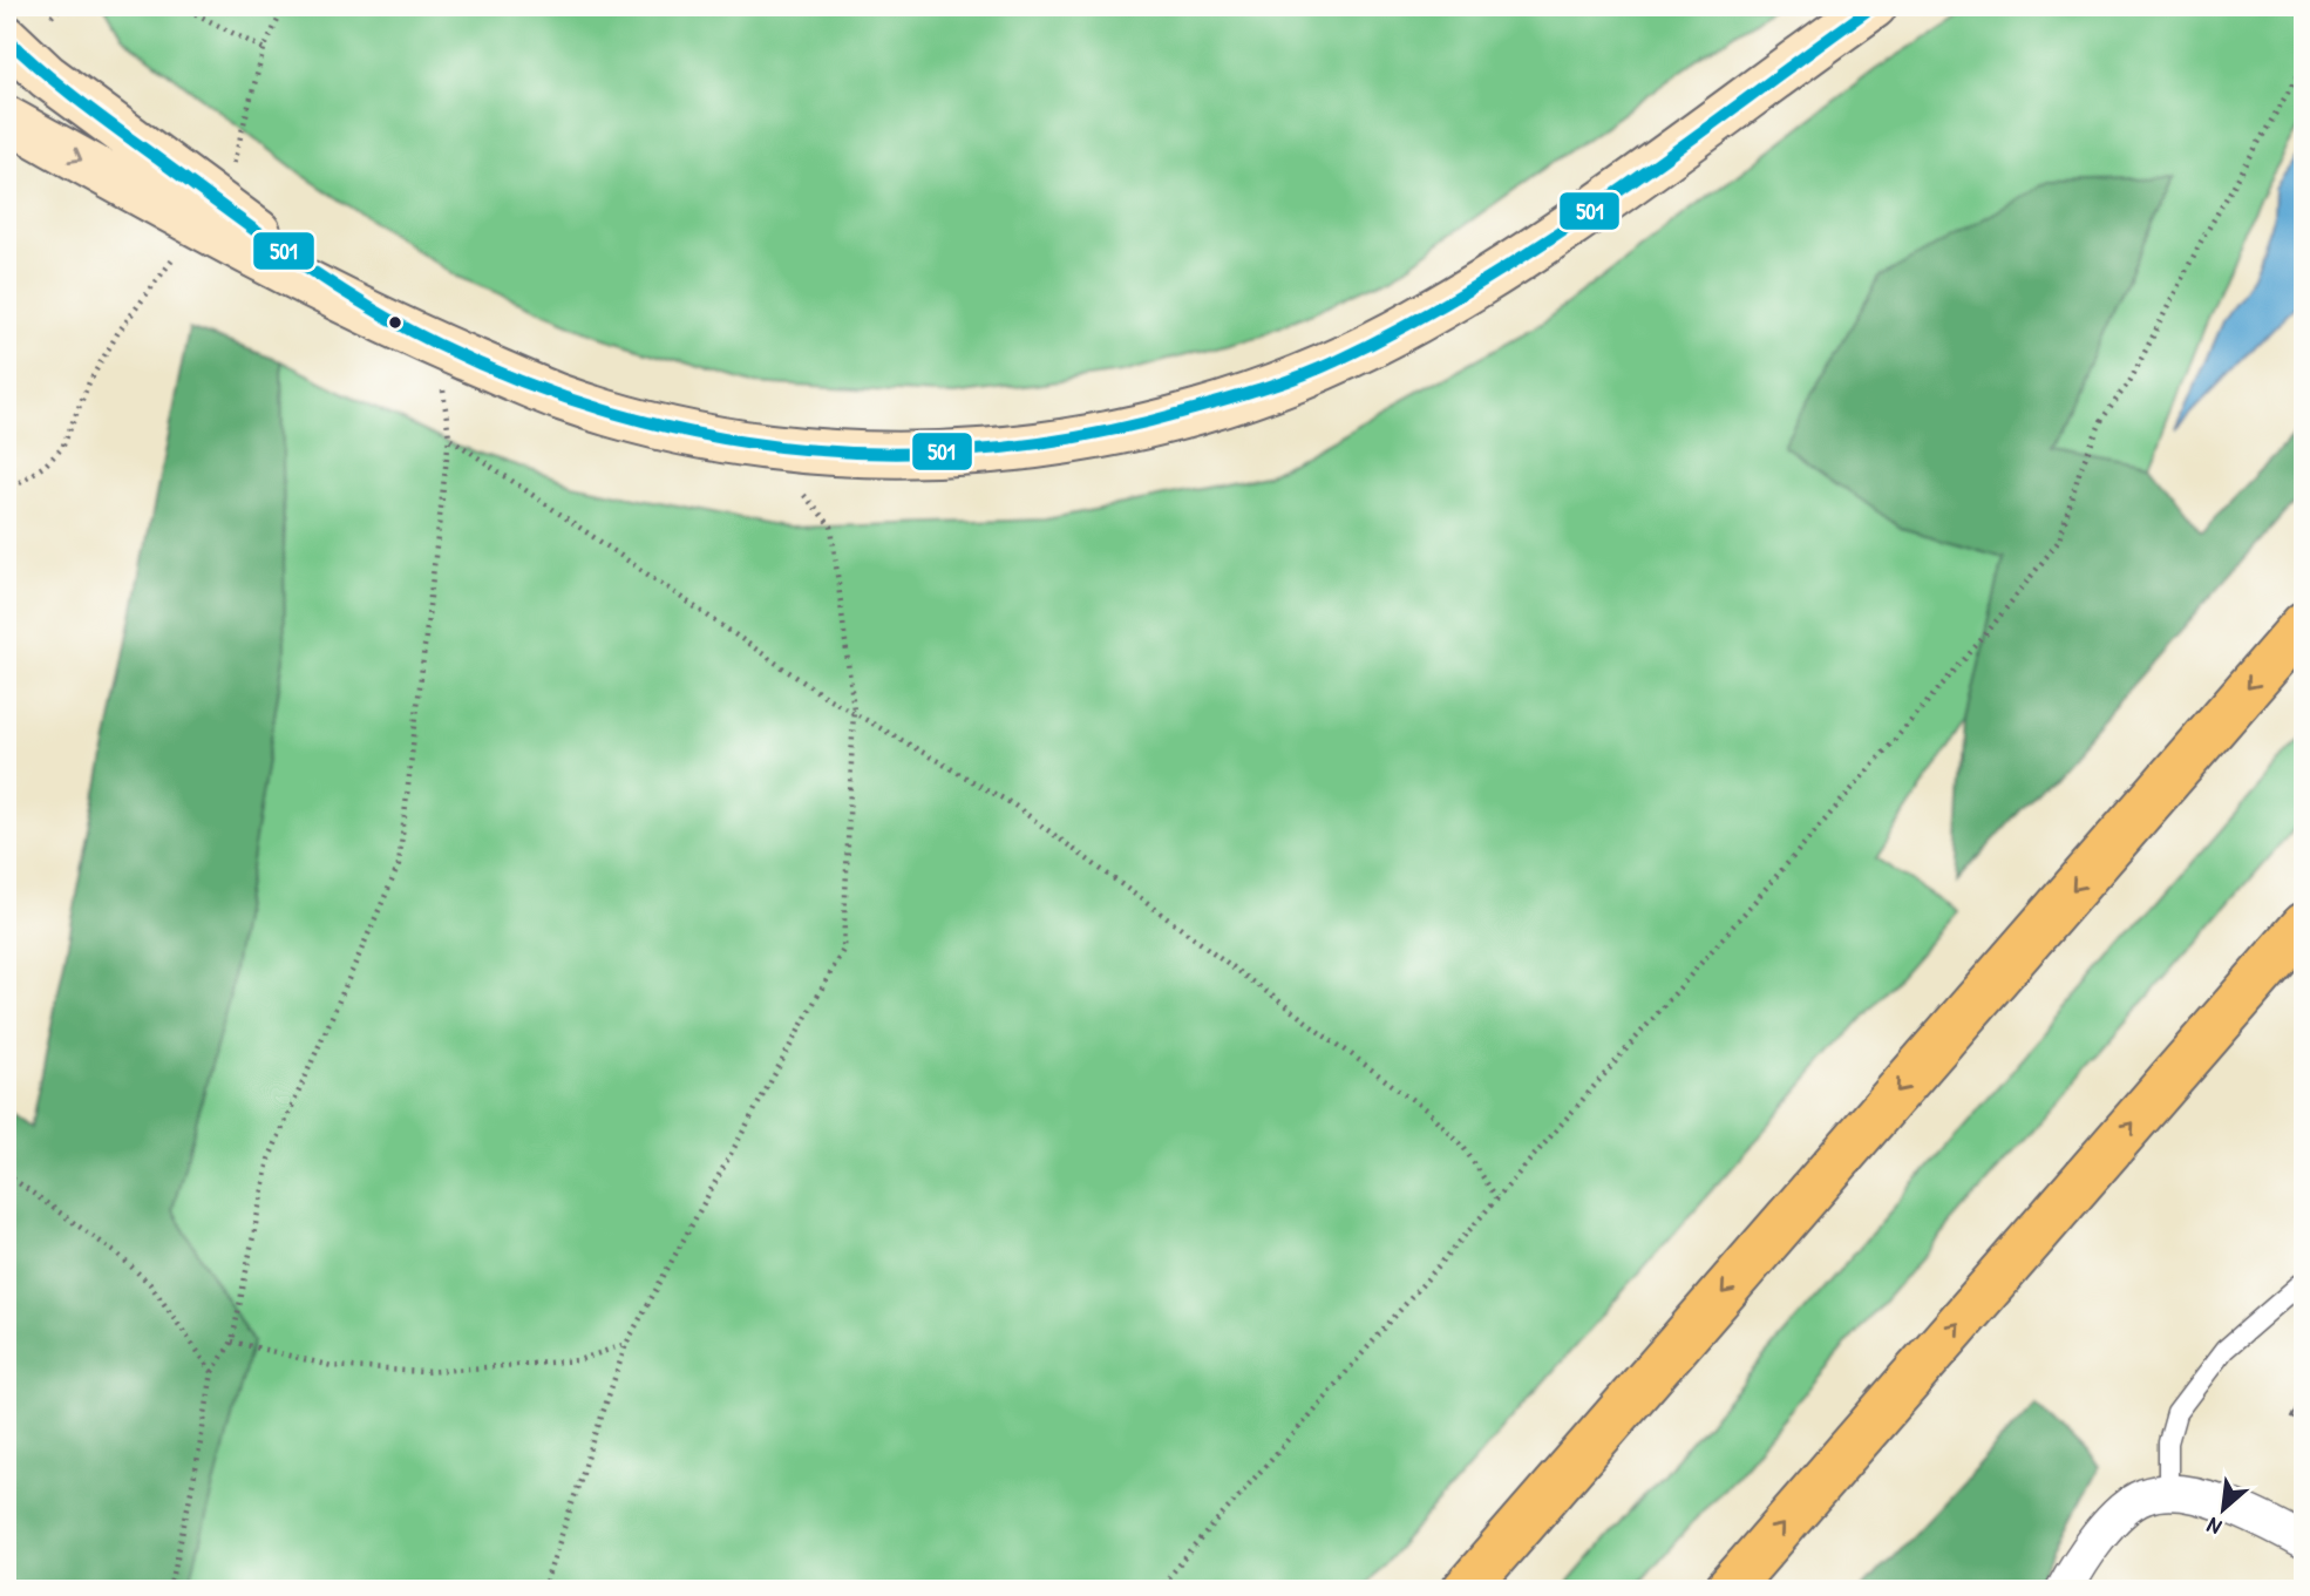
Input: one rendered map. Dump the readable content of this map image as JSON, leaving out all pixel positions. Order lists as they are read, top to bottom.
{
  "lines": ["transit line 501"],
  "north": "bottom left"
}
